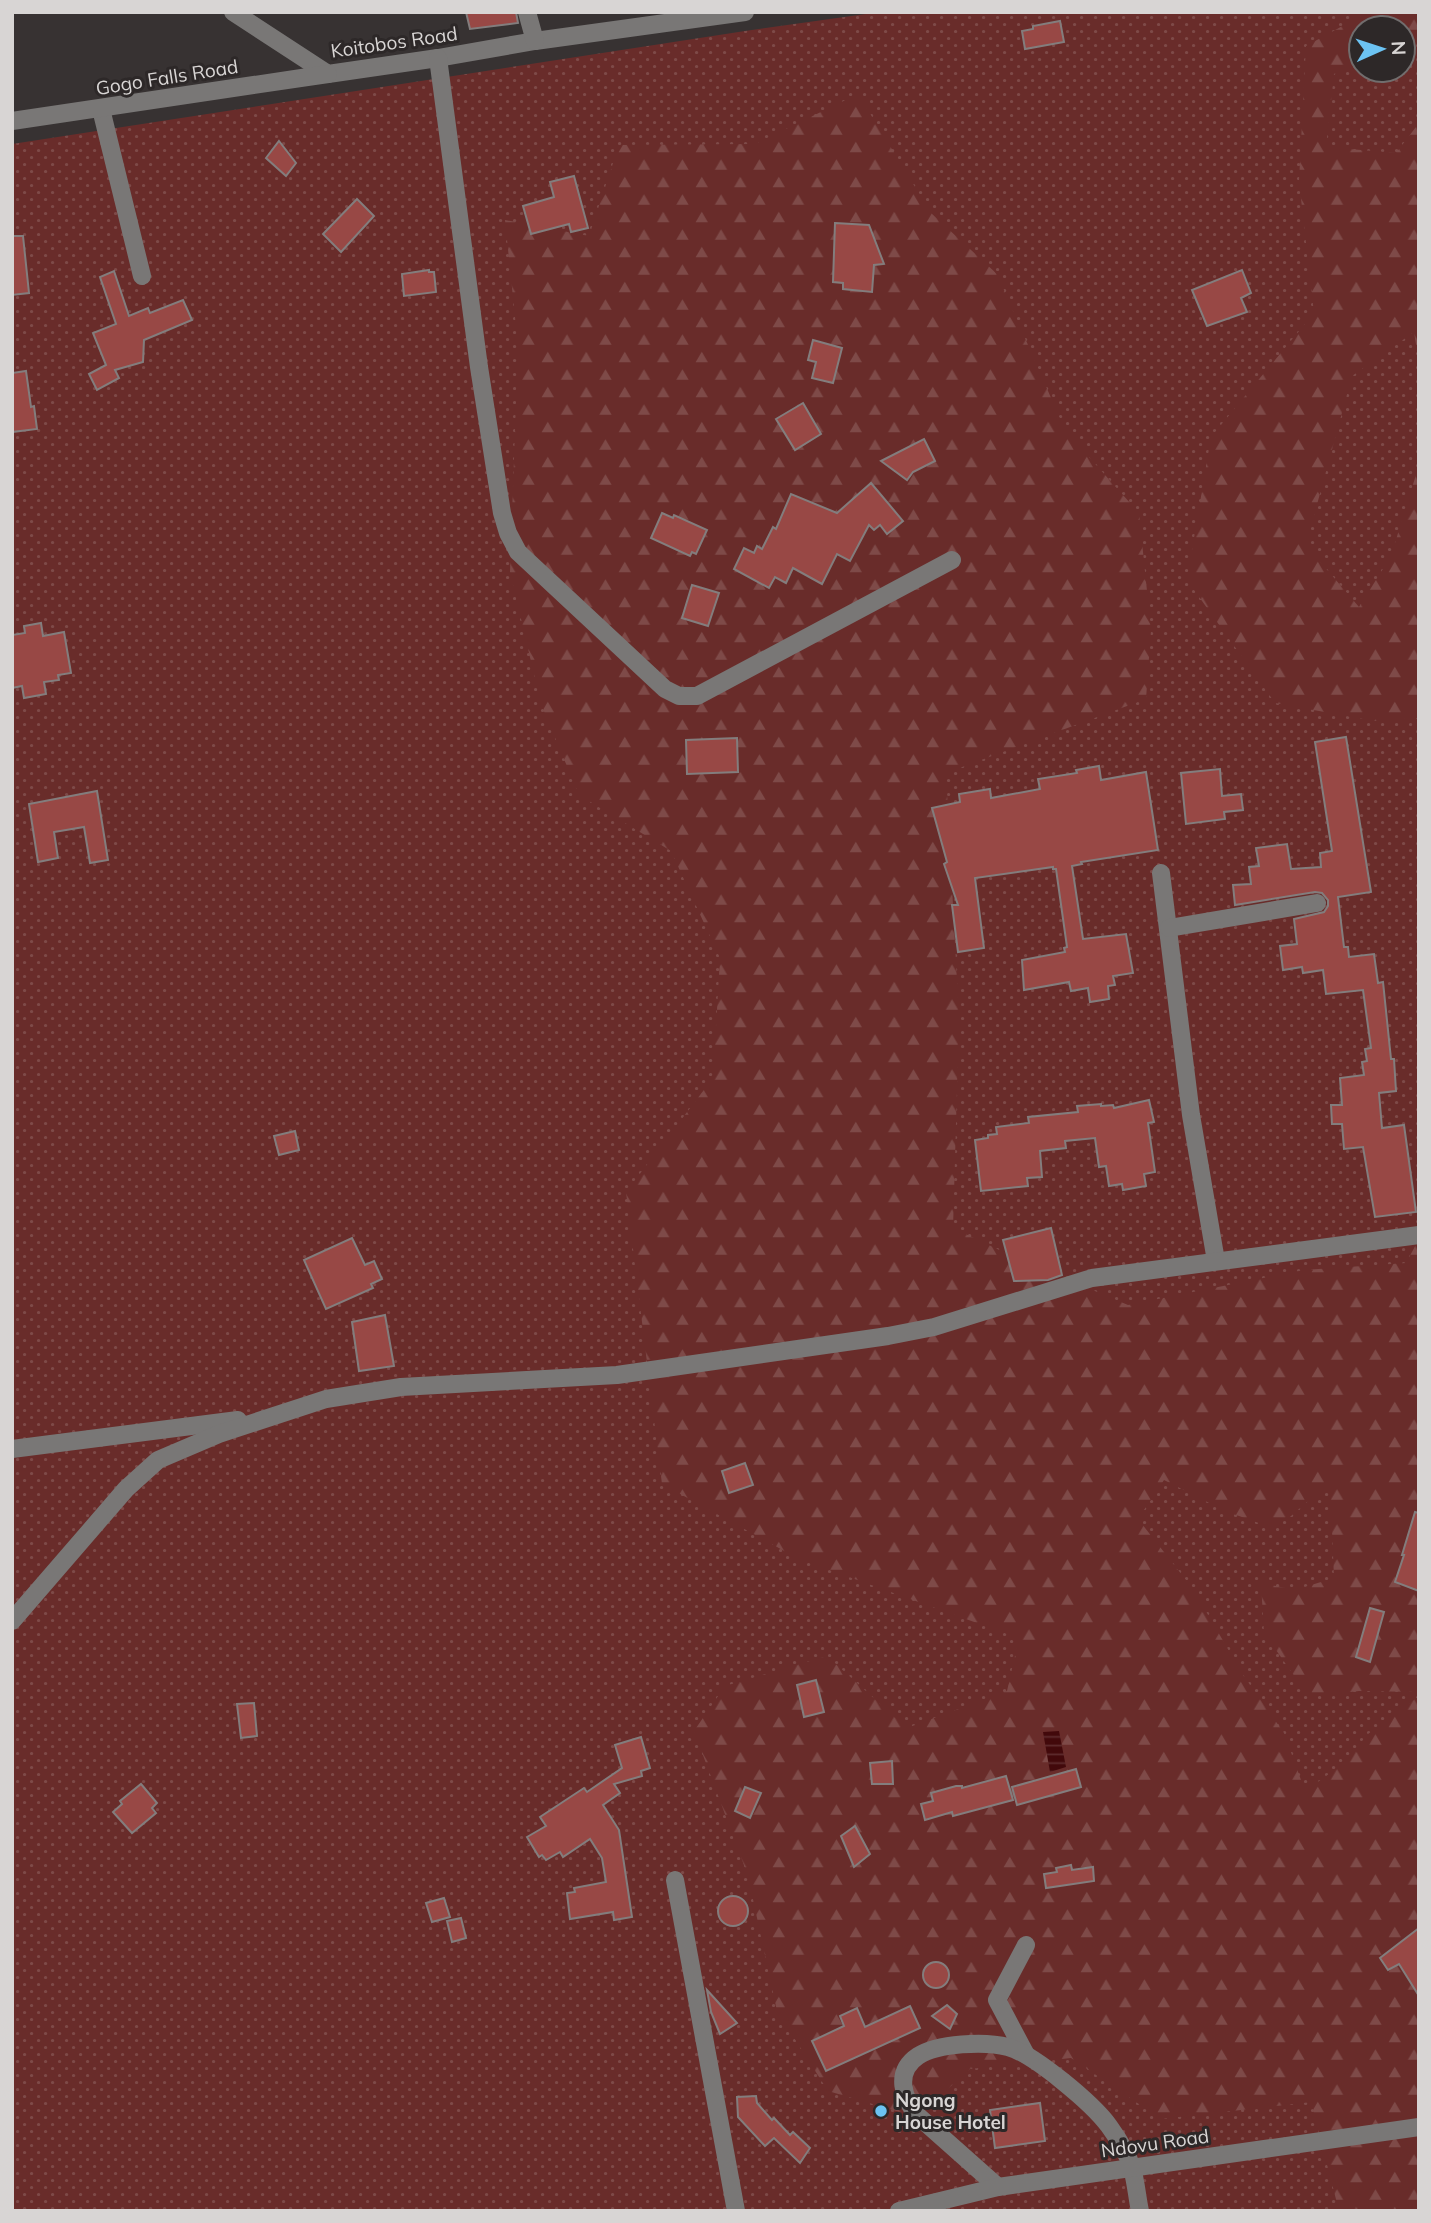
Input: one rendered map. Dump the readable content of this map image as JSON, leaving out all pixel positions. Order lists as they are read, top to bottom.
{
  "streets": {
    "street": ["Koitobos Road", "Gogo Falls Road", "Ndovu Road"]
  },
  "crossings": [
    ["Koitobos Road", "Gogo Falls Road"]
  ],
  "places": ["Ngong House Hotel"],
  "north": "right"
}
